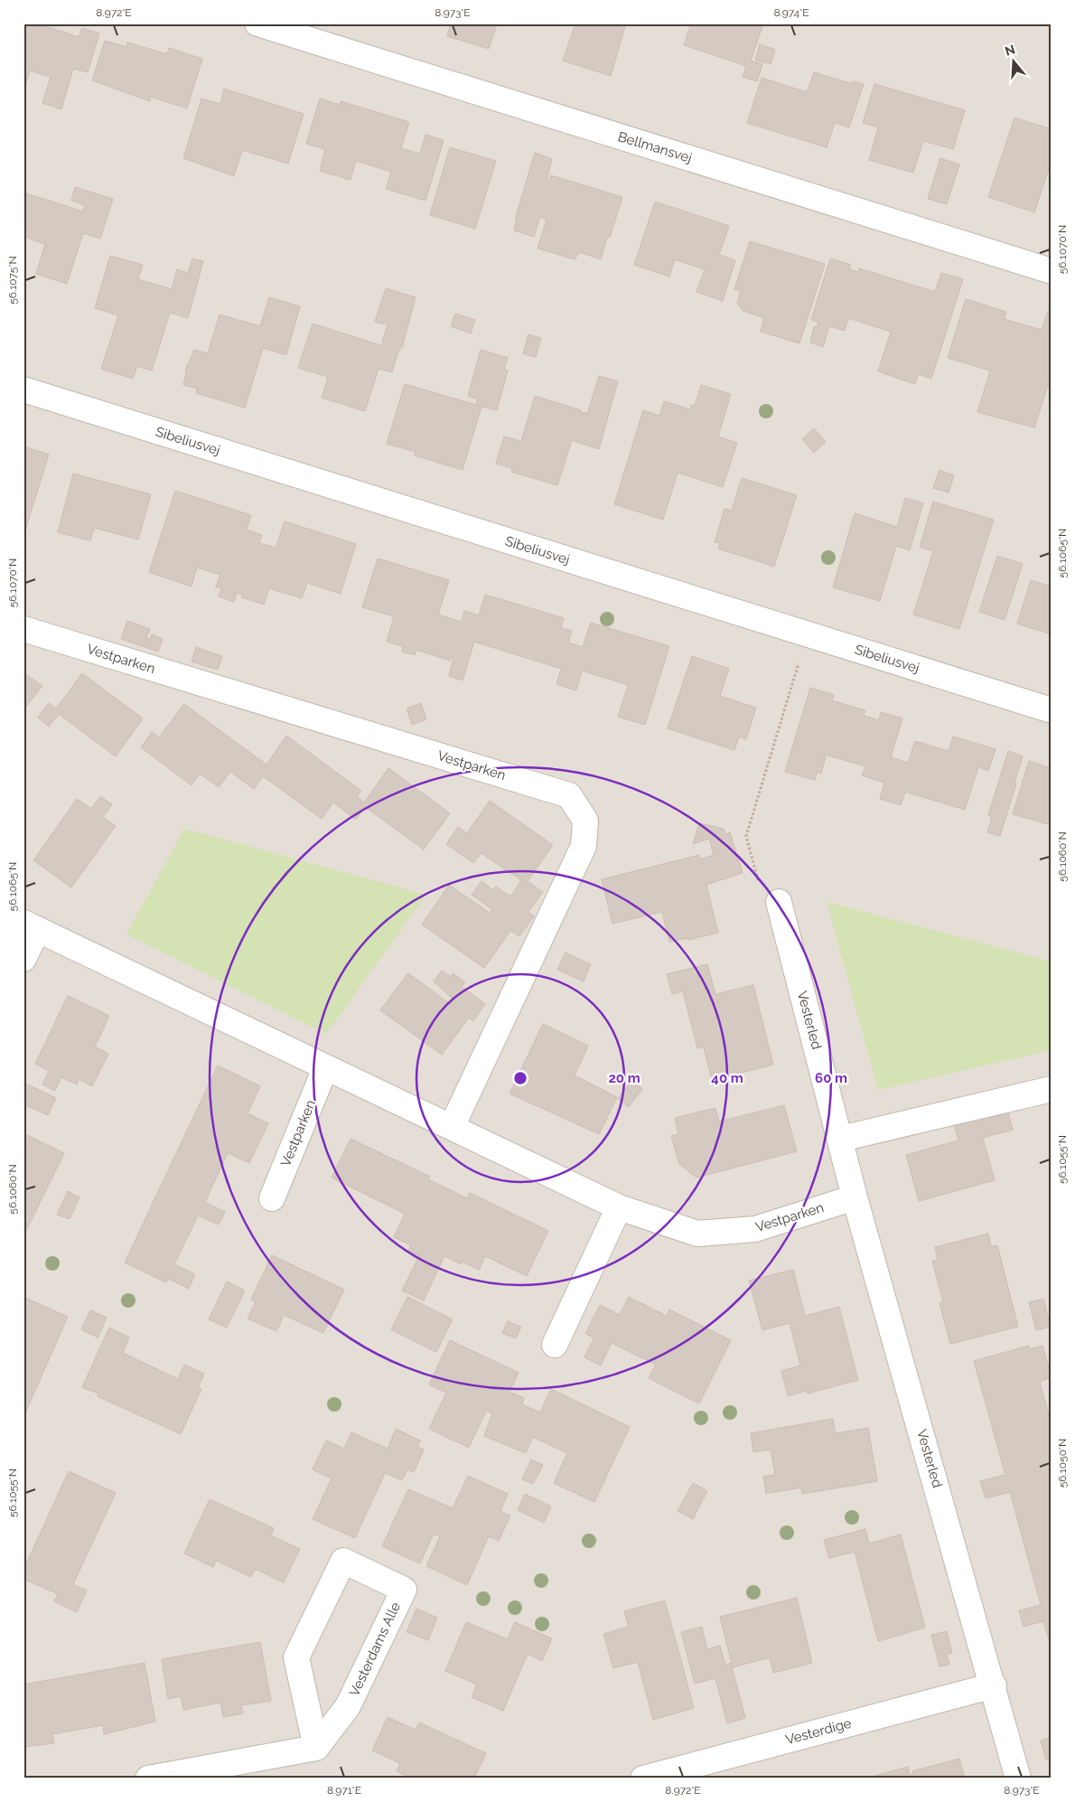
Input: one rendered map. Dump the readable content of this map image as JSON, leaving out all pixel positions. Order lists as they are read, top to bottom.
{
  "streets": {
    "street": [
      "Bellmansvej",
      "Sibeliusvej",
      "Vestparken",
      "Vesterled",
      "Vesterdams Alle",
      "Vesterdige"
    ]
  },
  "crossings": [
    ["Vestparken", "Vesterled"],
    ["Vesterled", "Vesterdige"]
  ],
  "north": "top",
  "coordinates": [
    "8.972°E",
    "8.973°E",
    "8.974°E",
    "56.1070°N",
    "56.1075°N",
    "56.1065°N",
    "56.1060°N",
    "56.1055°N",
    "56.1050°N",
    "8.971°E"
  ],
  "rings": ["20 m", "40 m", "60 m"]
}
